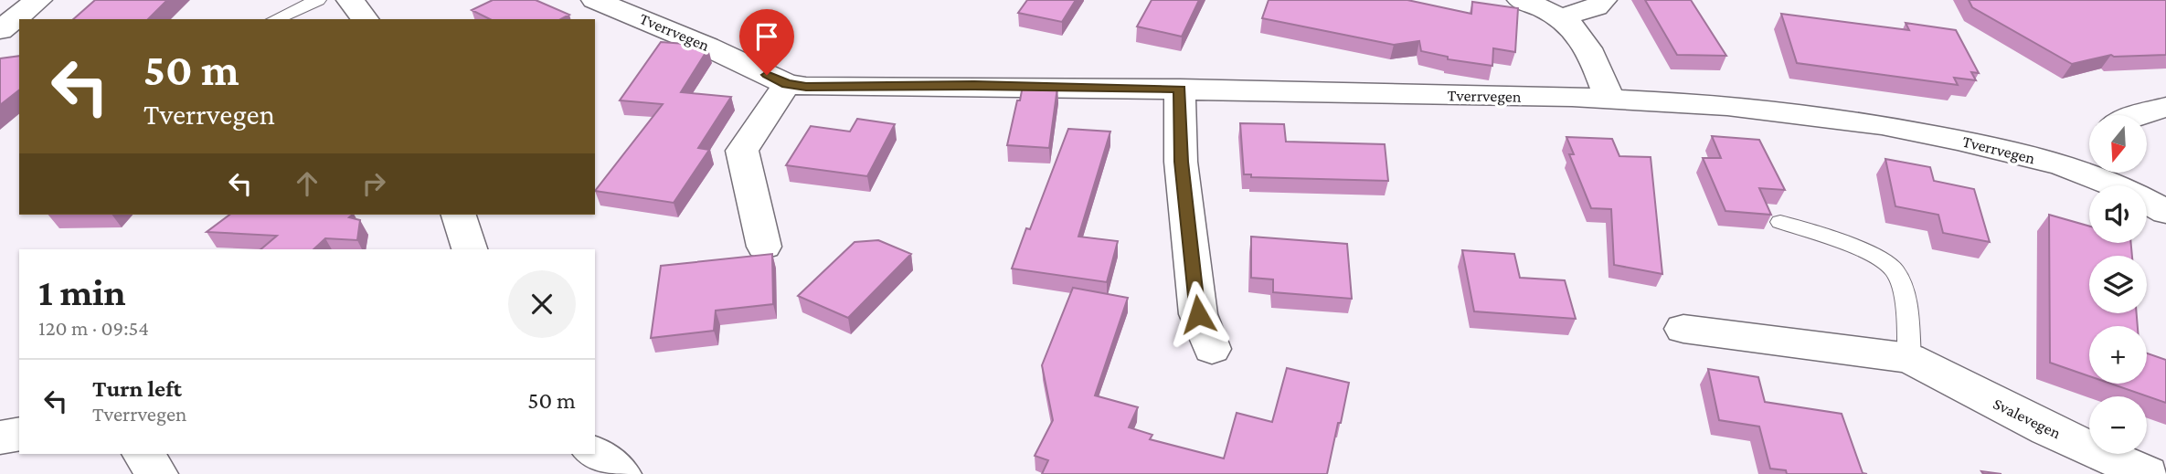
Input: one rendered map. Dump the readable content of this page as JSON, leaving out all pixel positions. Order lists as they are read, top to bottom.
{
  "streets": {
    "street": ["Tverrvegen", "Svalevegen"]
  },
  "north": "bottom",
  "page": {
    "turn": ["50 m", "Tverrvegen"],
    "map_buttons": ["+", "−"],
    "heading": ["1 min", "120 m · 09:54"],
    "list": [
      {
        "name": "Turn left",
        "note": "Tverrvegen",
        "value": "50 m"
      }
    ]
  }
}
